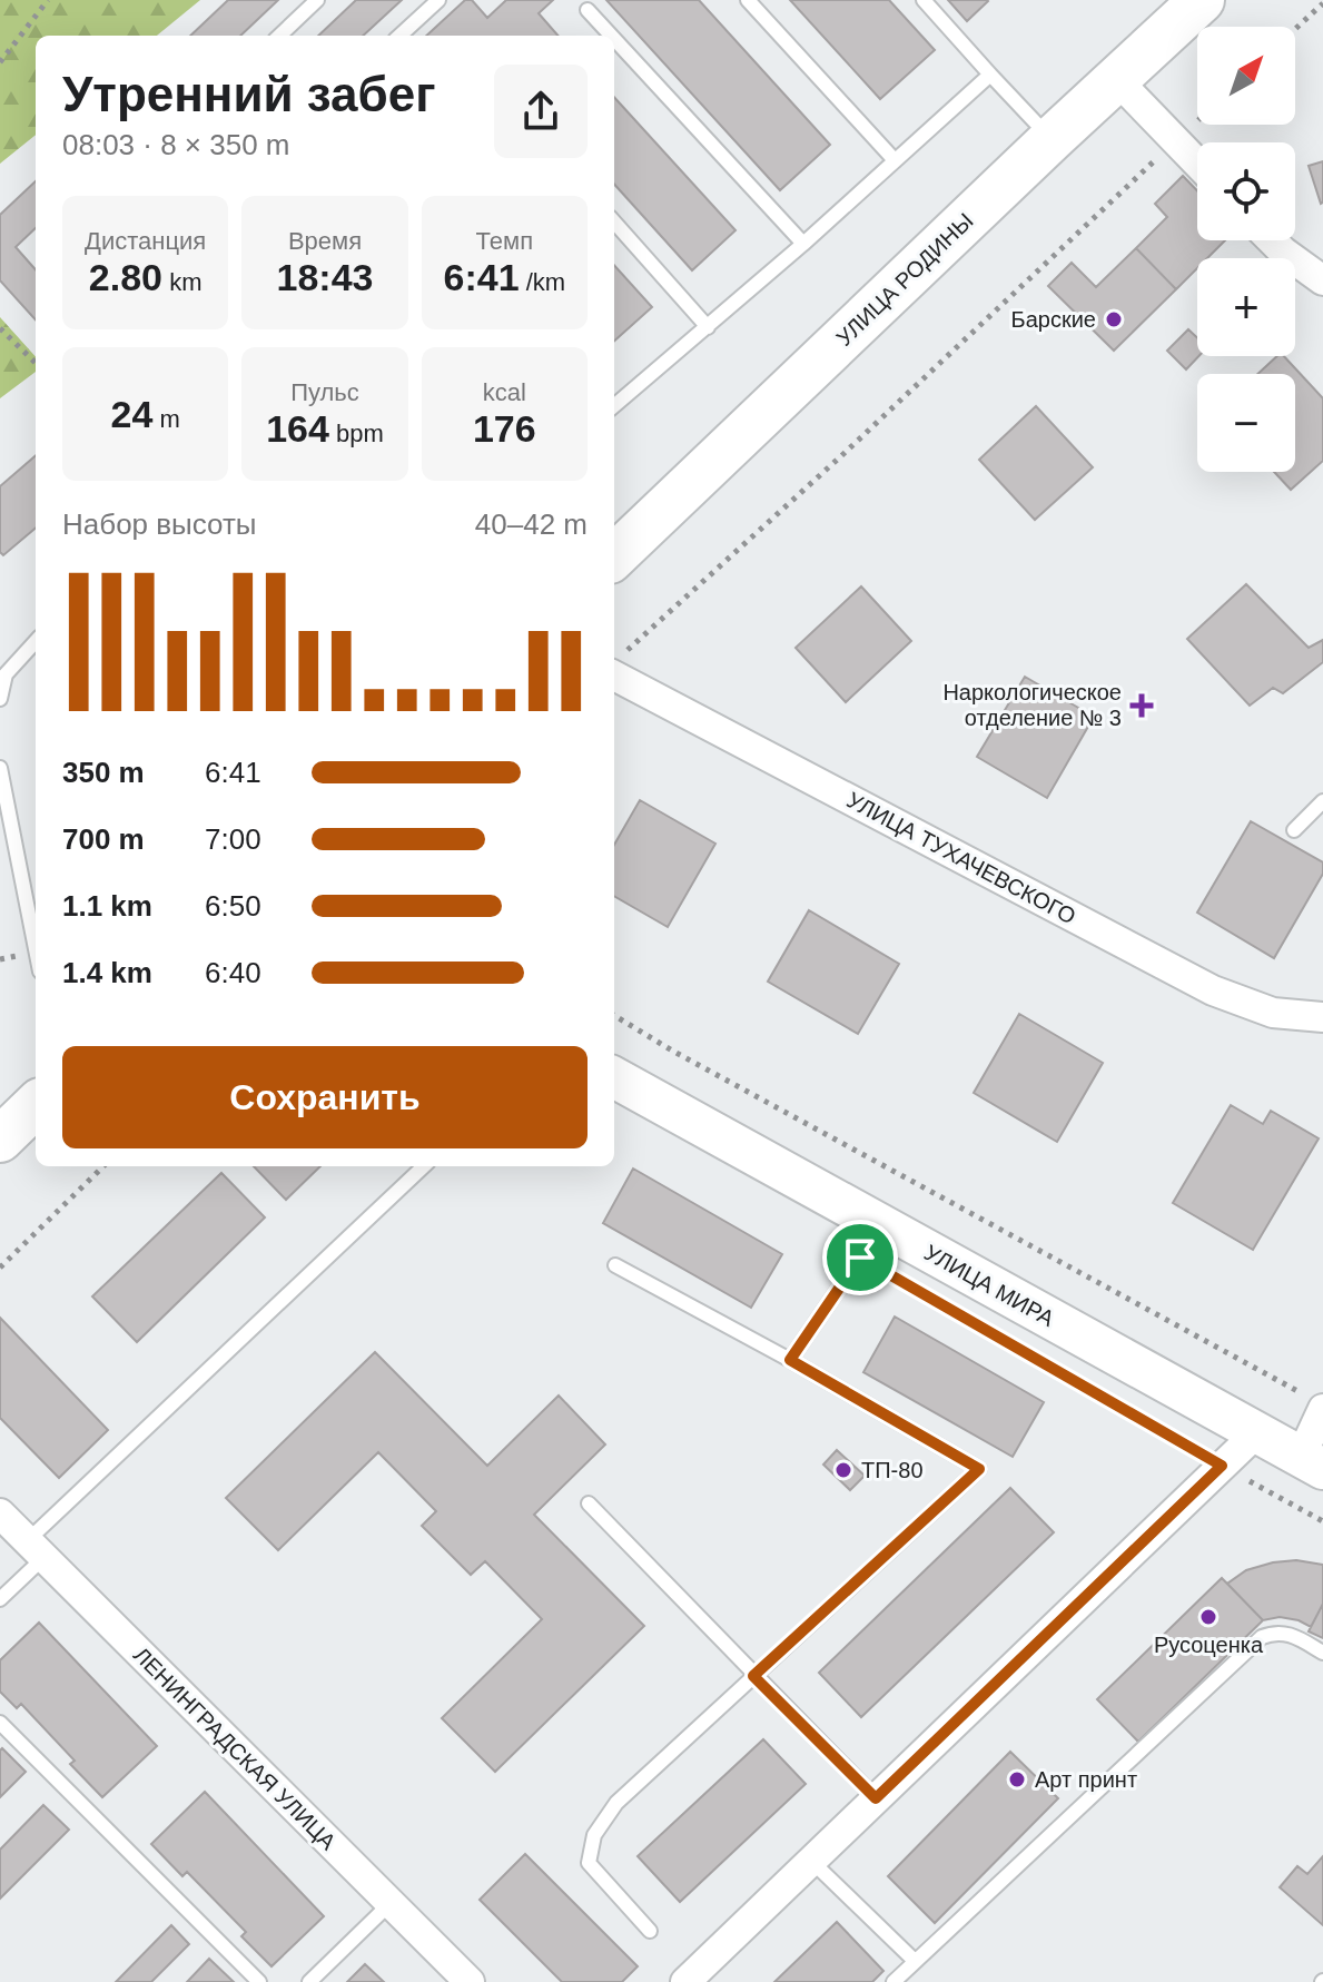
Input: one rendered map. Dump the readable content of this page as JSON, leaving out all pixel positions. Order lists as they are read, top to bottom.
{
  "streets": {
    "main road": ["УЛИЦА РОДИНЫ", "УЛИЦА МИРА"],
    "street": ["УЛИЦА ТУХАЧЕВСКОГО", "ЛЕНИНГРАДСКАЯ УЛИЦА"]
  },
  "places": {
    "other": [
      "Барские",
      "ТП-80",
      "Русоценка",
      "Арт принт"
    ],
    "health": ["Наркологическое отделение № 3"]
  },
  "north": "top right",
  "page": {
    "map_buttons": ["+", "−"],
    "heading": ["Утренний забег", "08:03 · 8 × 350 m"],
    "stats": [
      ["Дистанция", "2.80 km"],
      ["Время", "18:43"],
      ["Темп", "6:41 /km"],
      ["24 m"],
      ["Пульс", "164 bpm"],
      ["kcal", "176"]
    ],
    "chart": ["Набор высоты", "40–42 m"],
    "list": [
      {
        "name": "350 m",
        "note": "6:41"
      },
      {
        "name": "700 m",
        "note": "7:00"
      },
      {
        "name": "1.1 km",
        "note": "6:50"
      },
      {
        "name": "1.4 km",
        "note": "6:40"
      }
    ],
    "buttons": "Сохранить"
  }
}
